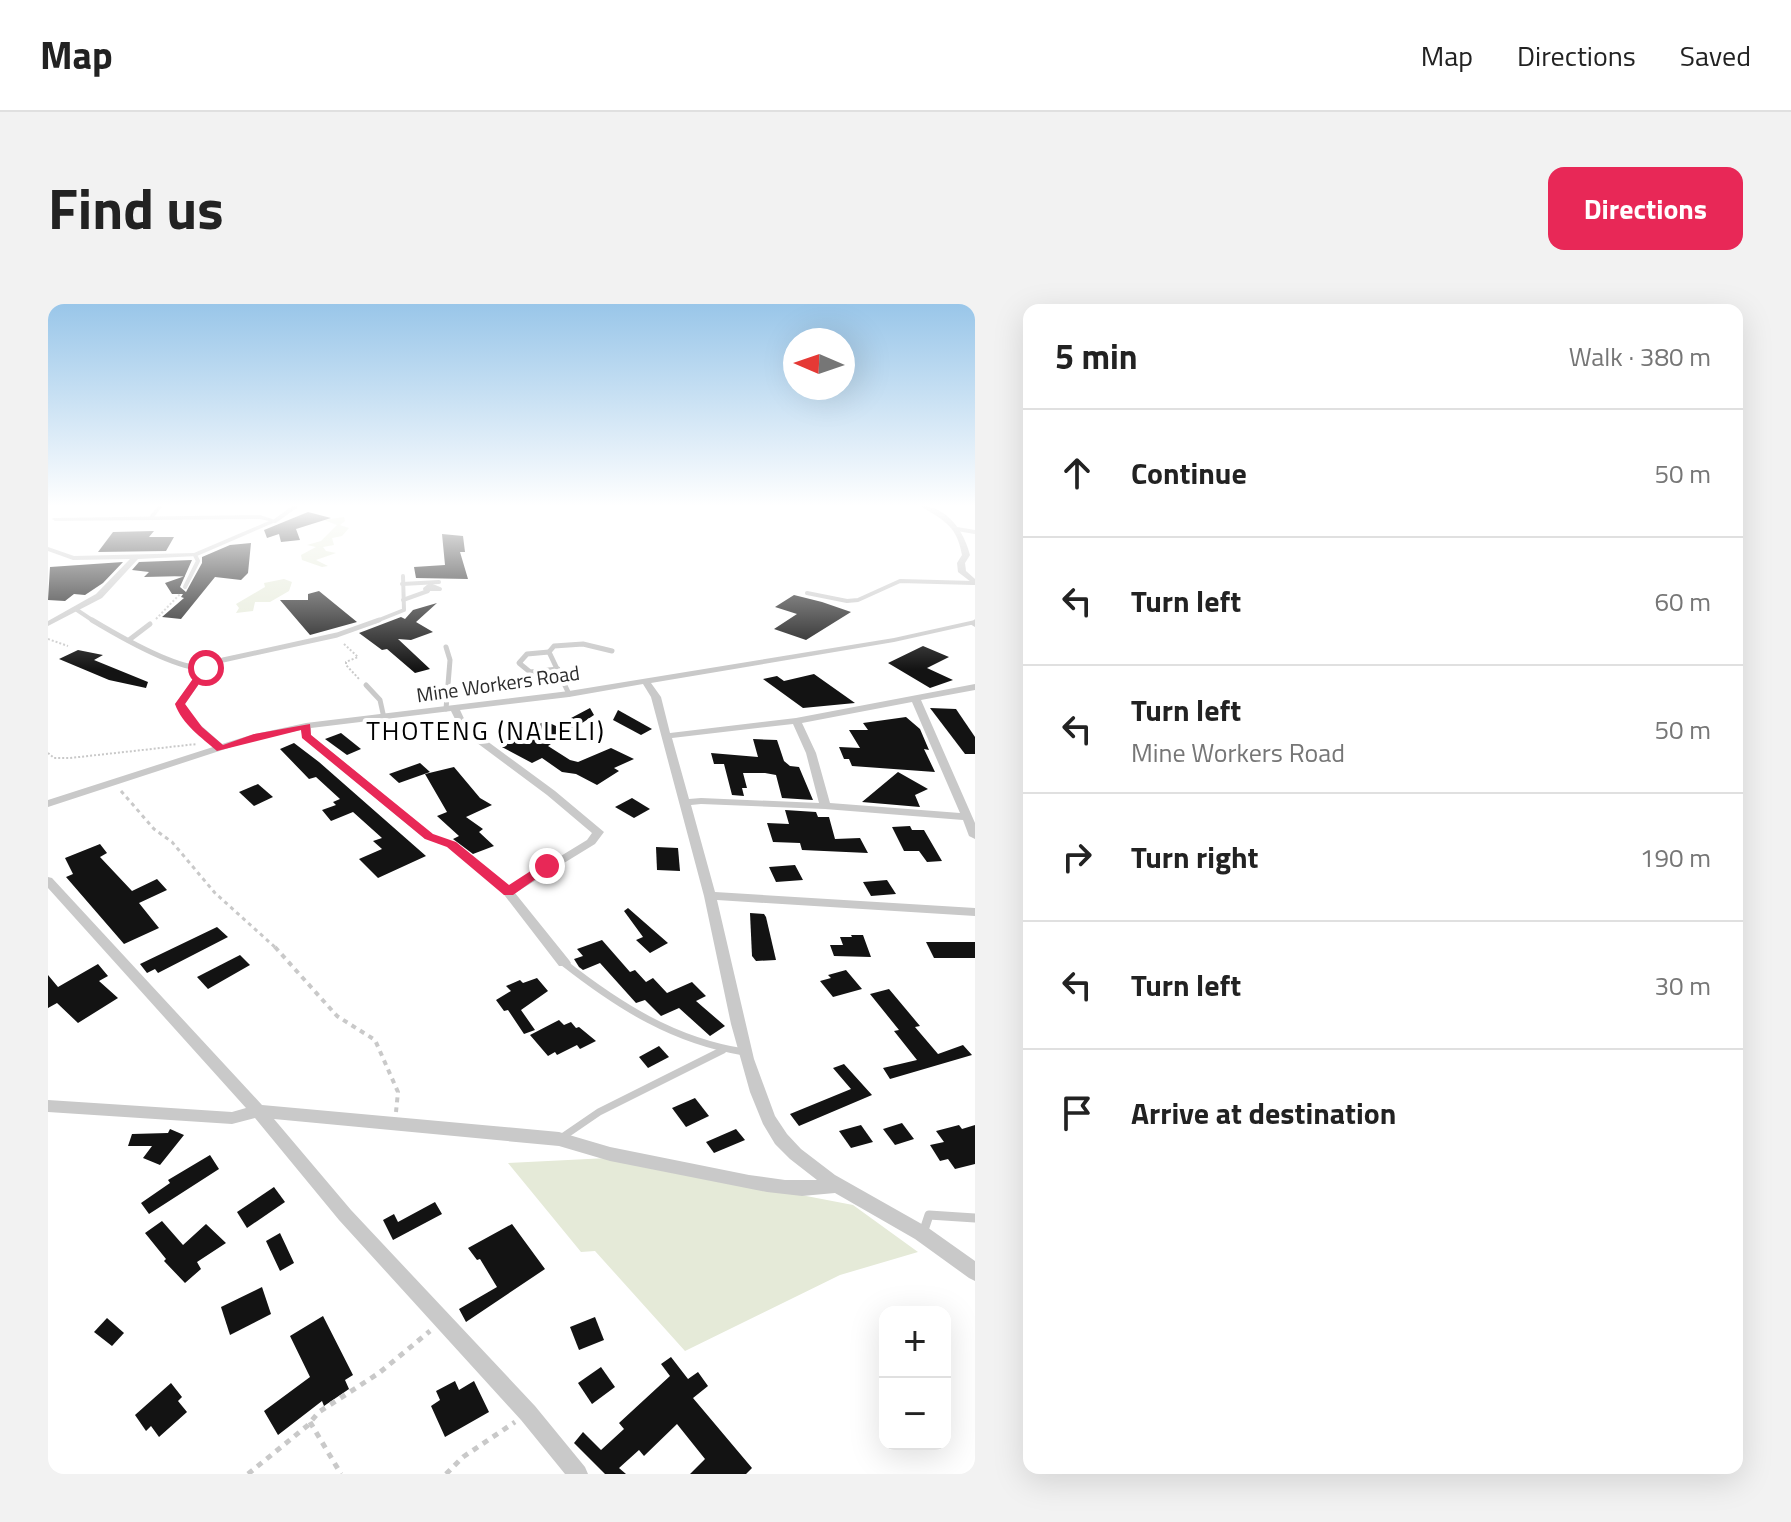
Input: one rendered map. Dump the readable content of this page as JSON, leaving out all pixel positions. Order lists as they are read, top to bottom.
{
  "streets": {
    "street": ["Mine Workers Road"]
  },
  "districts": ["THOTENG (NALELI)"],
  "north": "left",
  "page": {
    "header": "Map",
    "nav": ["Map", "Directions", "Saved"],
    "title": "Find us",
    "buttons": "Directions",
    "heading": ["5 min", "Walk · 380 m"],
    "list": [
      ["Continue", "50 m"],
      ["Turn left", "60 m"],
      ["Turn left", "Mine Workers Road", "50 m"],
      ["Turn right", "190 m"],
      ["Turn left", "30 m"],
      "Arrive at destination"
    ],
    "map_buttons": ["+", "−"]
  }
}
